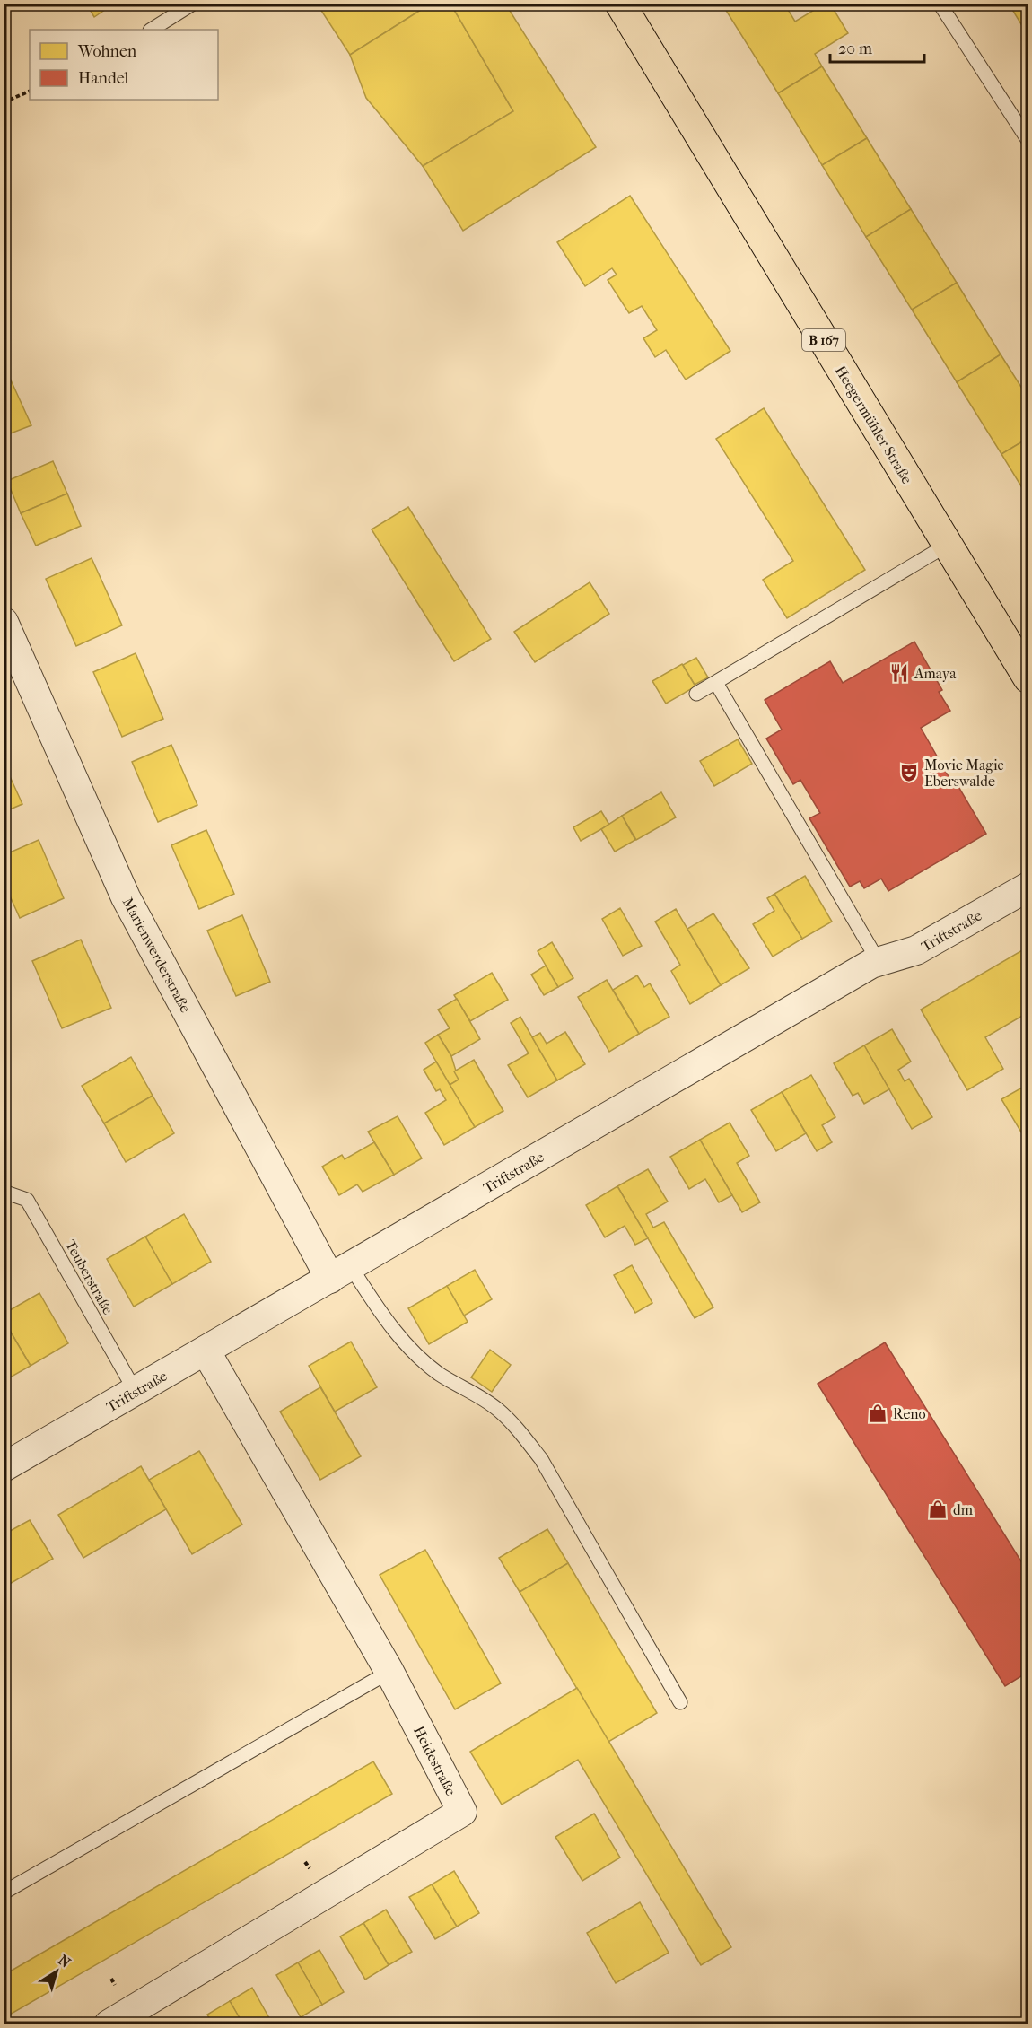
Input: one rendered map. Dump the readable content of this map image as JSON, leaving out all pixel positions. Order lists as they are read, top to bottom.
{
  "streets": {
    "main road": ["B 167", "Heegermühler Straße"],
    "street": ["Triftstraße", "Marienwerderstraße", "Heidestraße"],
    "lane": ["Teuberstraße"]
  },
  "crossings": [
    ["Triftstraße", "Marienwerderstraße"],
    ["Triftstraße", "Teuberstraße"],
    ["Triftstraße", "Heidestraße"]
  ],
  "places": {
    "restaurant": ["Amaya"],
    "theatre": ["Movie Magic Eberswalde"],
    "shop": ["Reno", "dm"]
  },
  "legend": ["Wohnen", "Handel"],
  "scale_bar": "20 m",
  "north": "top right"
}
